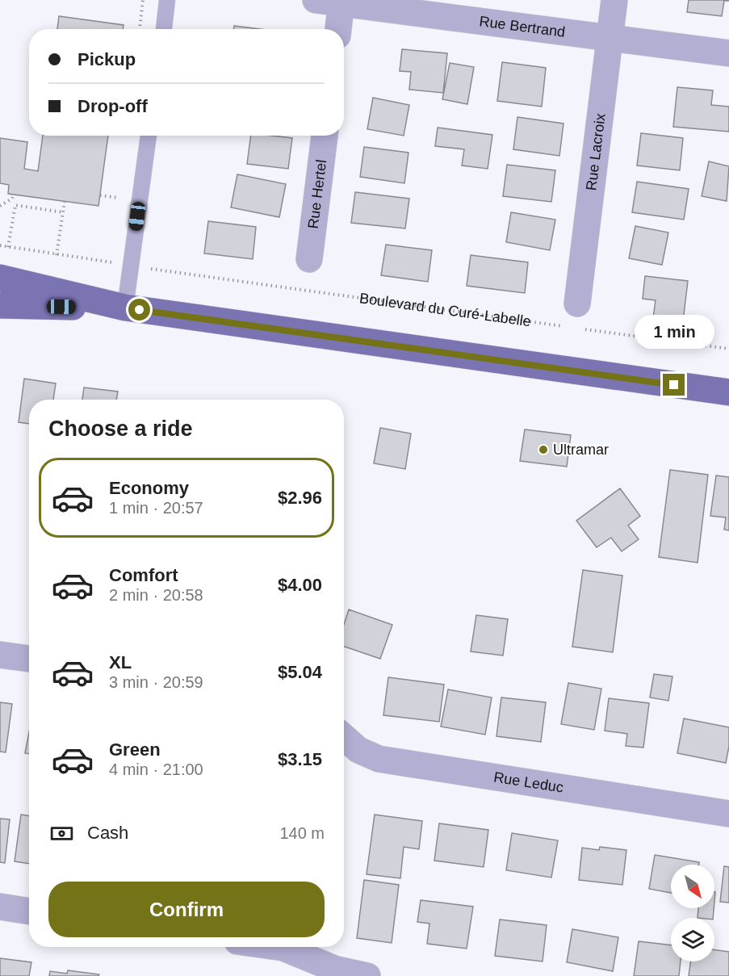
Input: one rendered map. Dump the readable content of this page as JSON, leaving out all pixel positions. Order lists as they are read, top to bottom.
{
  "streets": {
    "street": [
      "Rue Bertrand",
      "Rue Lacroix",
      "Rue Hertel",
      "Rue Leduc"
    ],
    "path": ["Boulevard du Curé-Labelle"]
  },
  "crossings": [
    ["Rue Bertrand", "Rue Lacroix"],
    ["Rue Lacroix", "Boulevard du Curé-Labelle"]
  ],
  "places": ["Ultramar"],
  "north": "bottom right",
  "page": {
    "banner": ["Pickup", "Drop-off"],
    "bubble": "1 min",
    "heading": "Choose a ride",
    "list": [
      {
        "name": "Economy",
        "note": "1 min · 20:57",
        "value": "$2.96"
      },
      {
        "name": "Comfort",
        "note": "2 min · 20:58",
        "value": "$4.00"
      },
      {
        "name": "XL",
        "note": "3 min · 20:59",
        "value": "$5.04"
      },
      {
        "name": "Green",
        "note": "4 min · 21:00",
        "value": "$3.15"
      }
    ],
    "pay": ["Cash", "140 m"],
    "buttons": "Confirm"
  }
}
